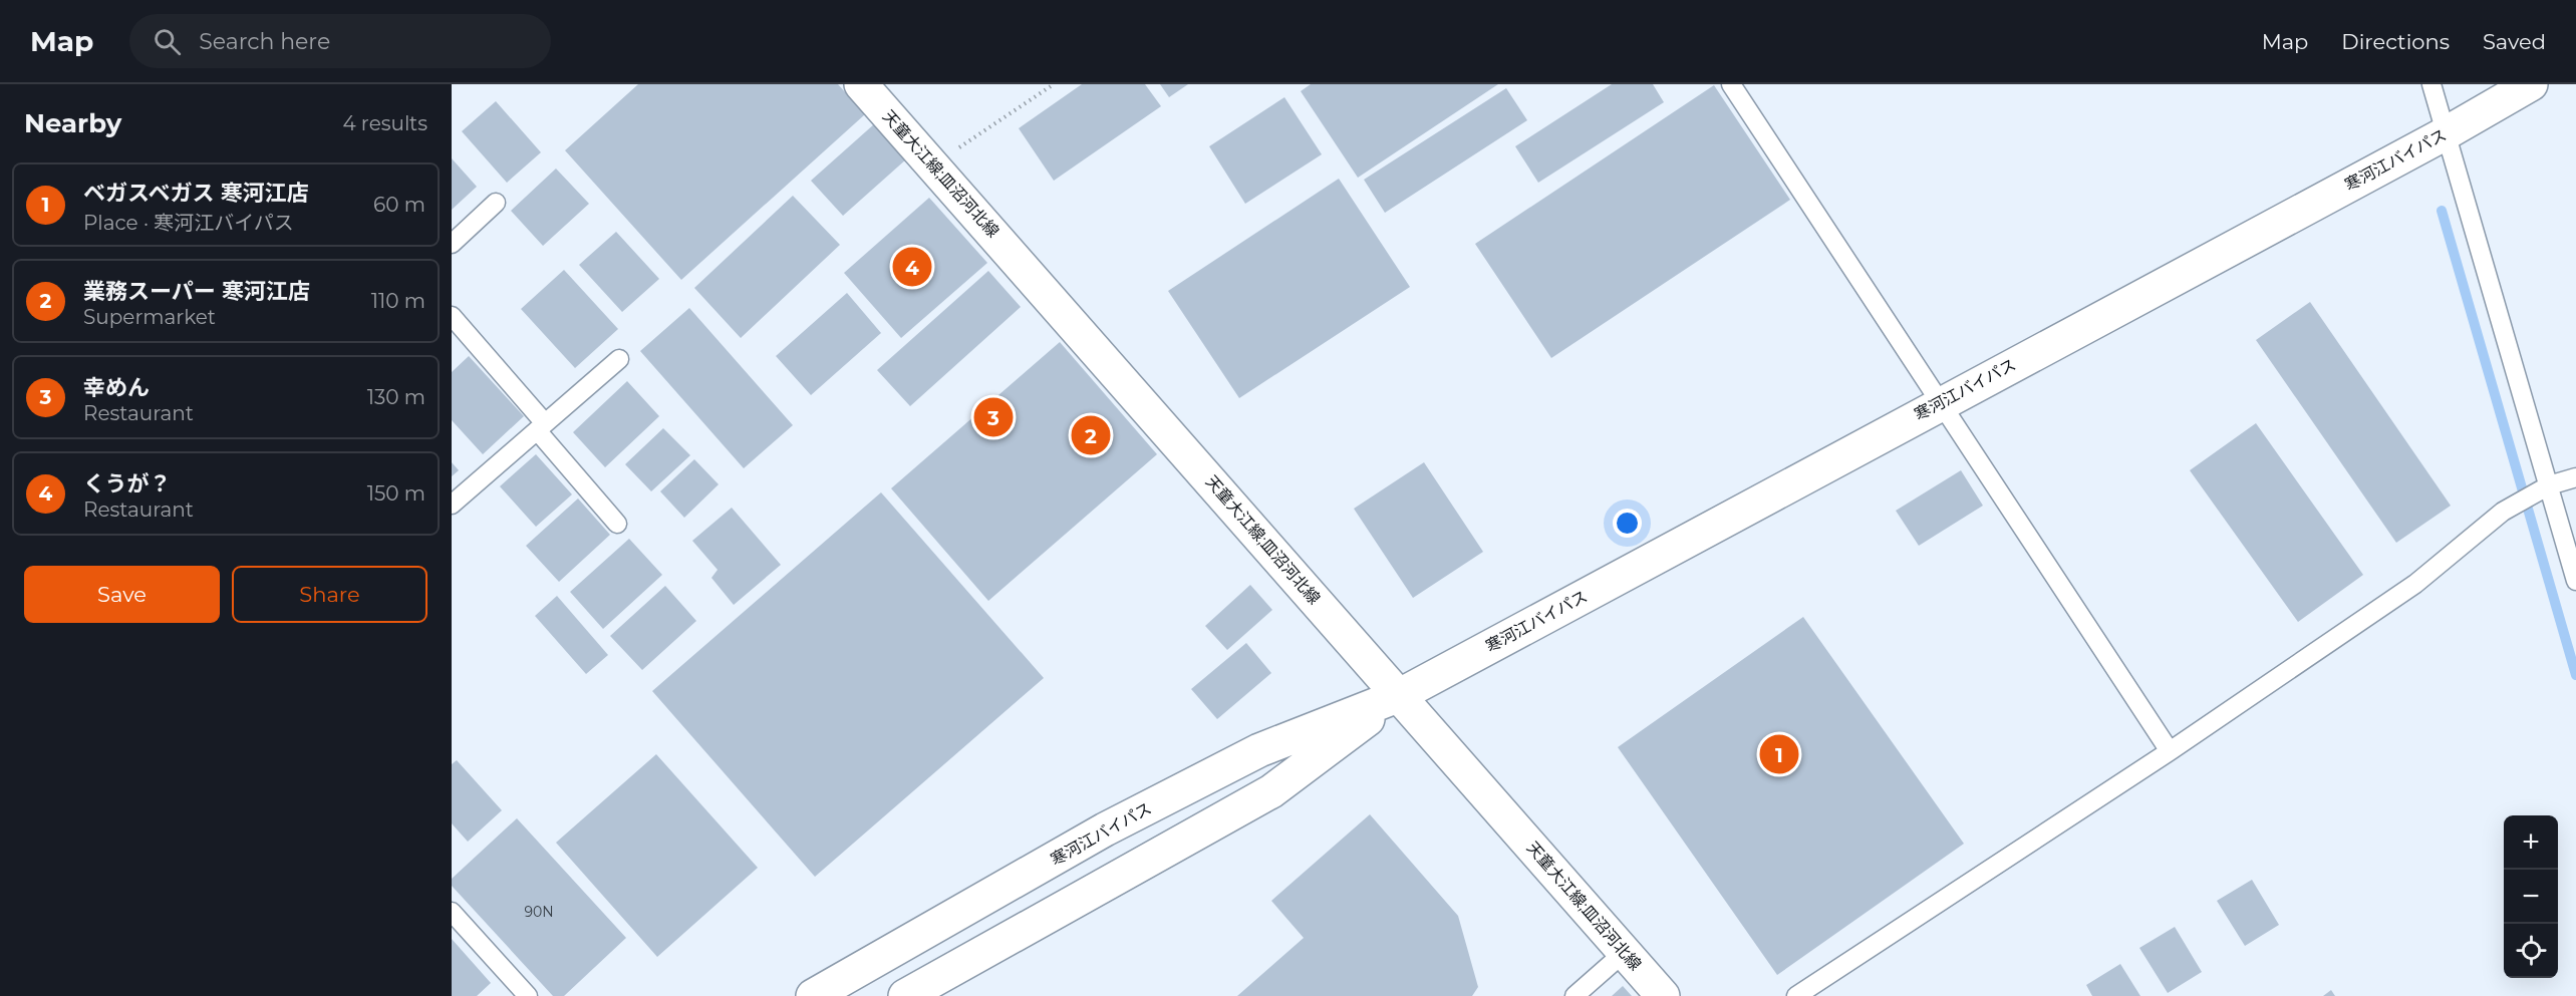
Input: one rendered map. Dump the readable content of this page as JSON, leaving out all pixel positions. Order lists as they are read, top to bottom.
{
  "streets": {
    "main road": ["寒河江バイパス", "天童大江線;皿沼河北線"]
  },
  "crossings": [
    ["寒河江バイパス", "天童大江線;皿沼河北線"]
  ],
  "house_numbers": ["90N"],
  "page": {
    "header": "Map",
    "search": "Search here",
    "nav": ["Map", "Directions", "Saved"],
    "heading": ["Nearby", "4 results"],
    "list": [
      {
        "mark": "1",
        "name": "ベガスベガス 寒河江店",
        "note": "Place · 寒河江バイパス",
        "value": "60 m"
      },
      {
        "mark": "2",
        "name": "業務スーパー 寒河江店",
        "note": "Supermarket",
        "value": "110 m"
      },
      {
        "mark": "3",
        "name": "幸めん",
        "note": "Restaurant",
        "value": "130 m"
      },
      {
        "mark": "4",
        "name": "くうが？",
        "note": "Restaurant",
        "value": "150 m"
      }
    ],
    "pins": [
      "4",
      "3",
      "2",
      "1"
    ],
    "buttons": ["Save", "Share"],
    "map_buttons": ["+", "−"]
  }
}
